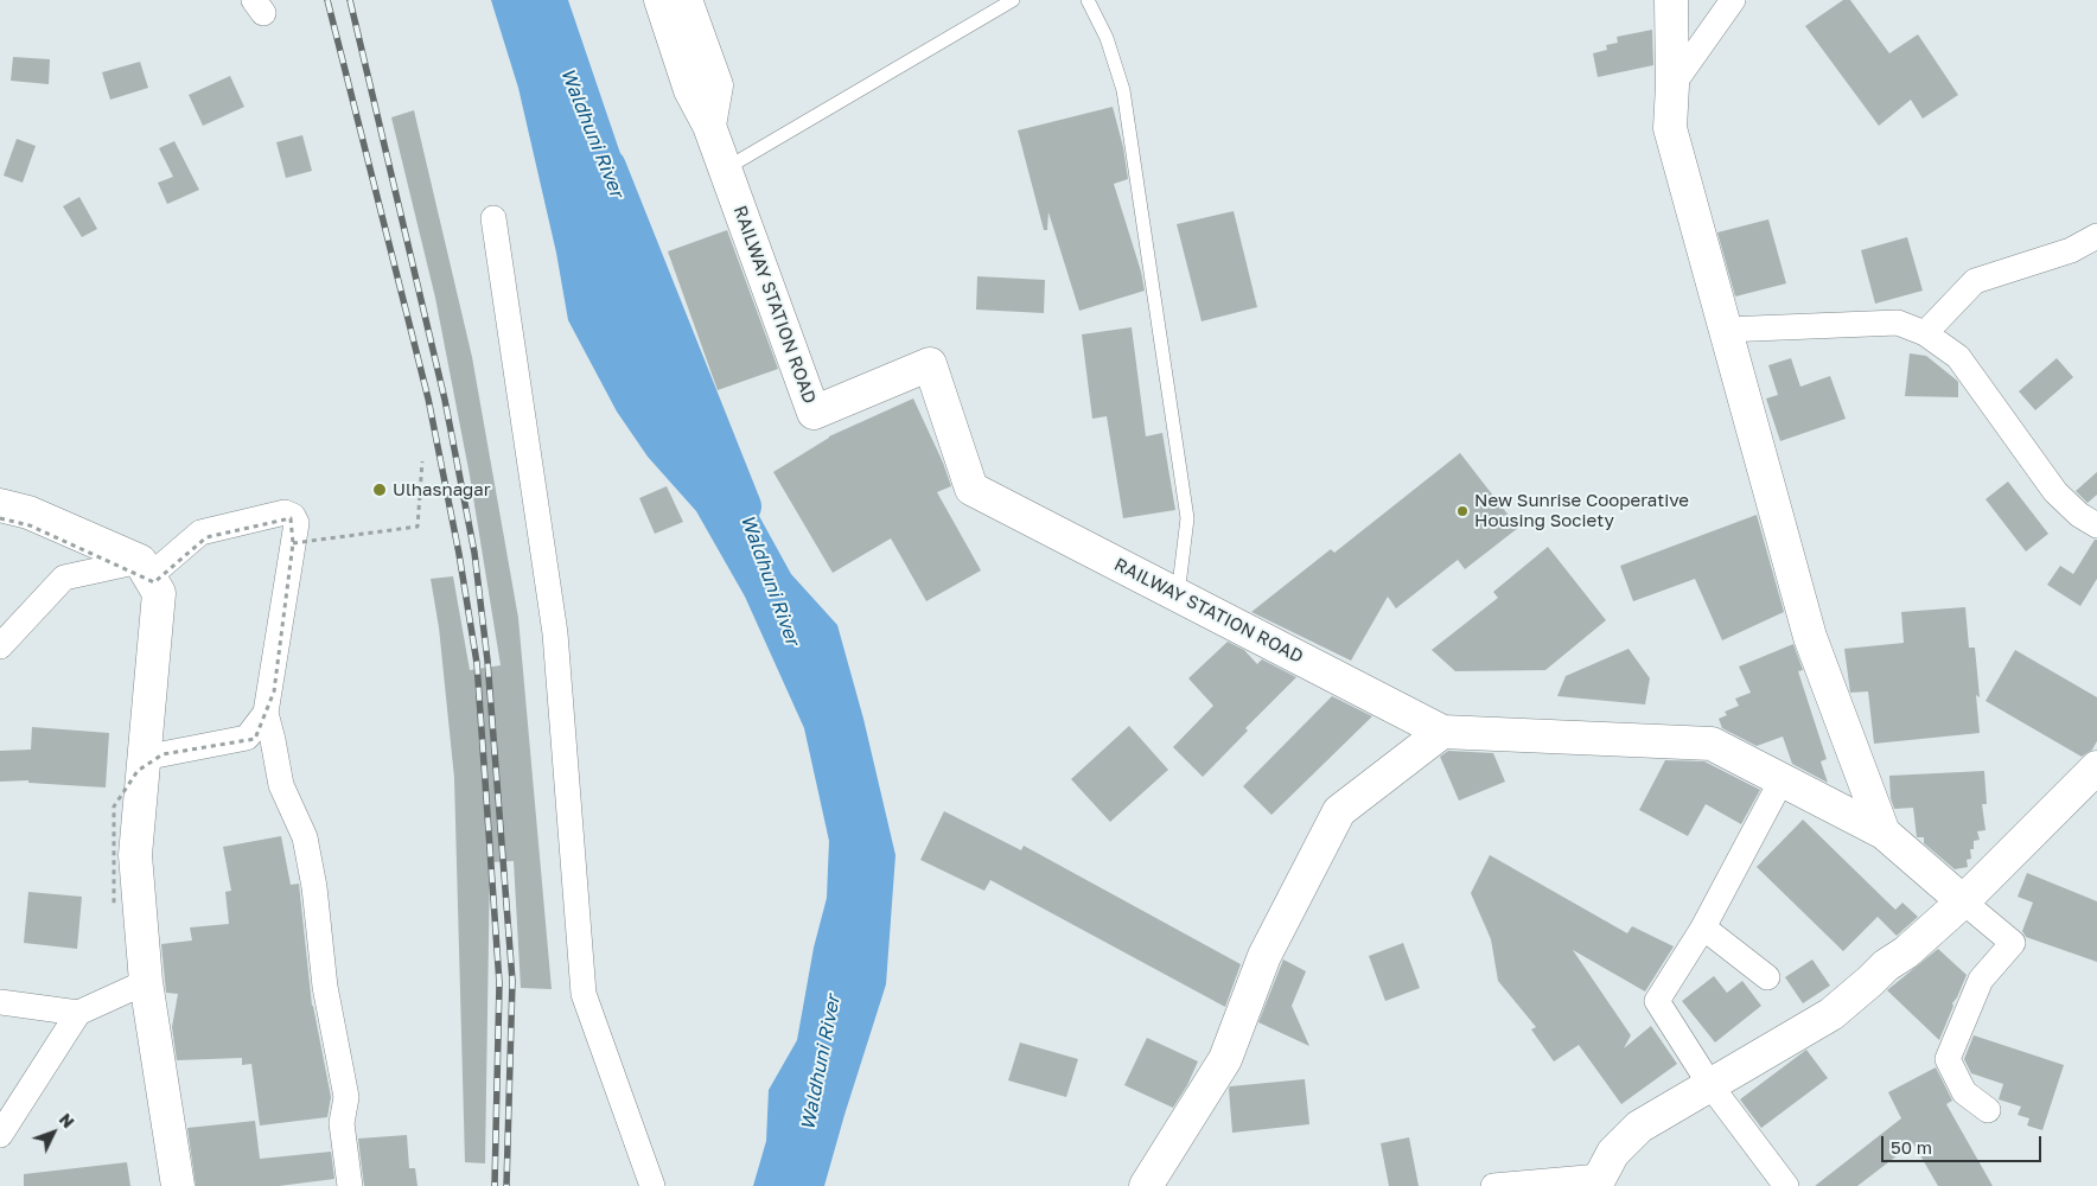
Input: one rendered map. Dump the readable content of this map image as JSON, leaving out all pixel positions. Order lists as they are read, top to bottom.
{
  "streets": {
    "street": ["RAILWAY STATION ROAD"]
  },
  "water": ["Waldhuni River"],
  "places": ["Ulhasnagar", "New Sunrise Cooperative Housing Society"],
  "scale_bar": "50 m",
  "north": "top right"
}
